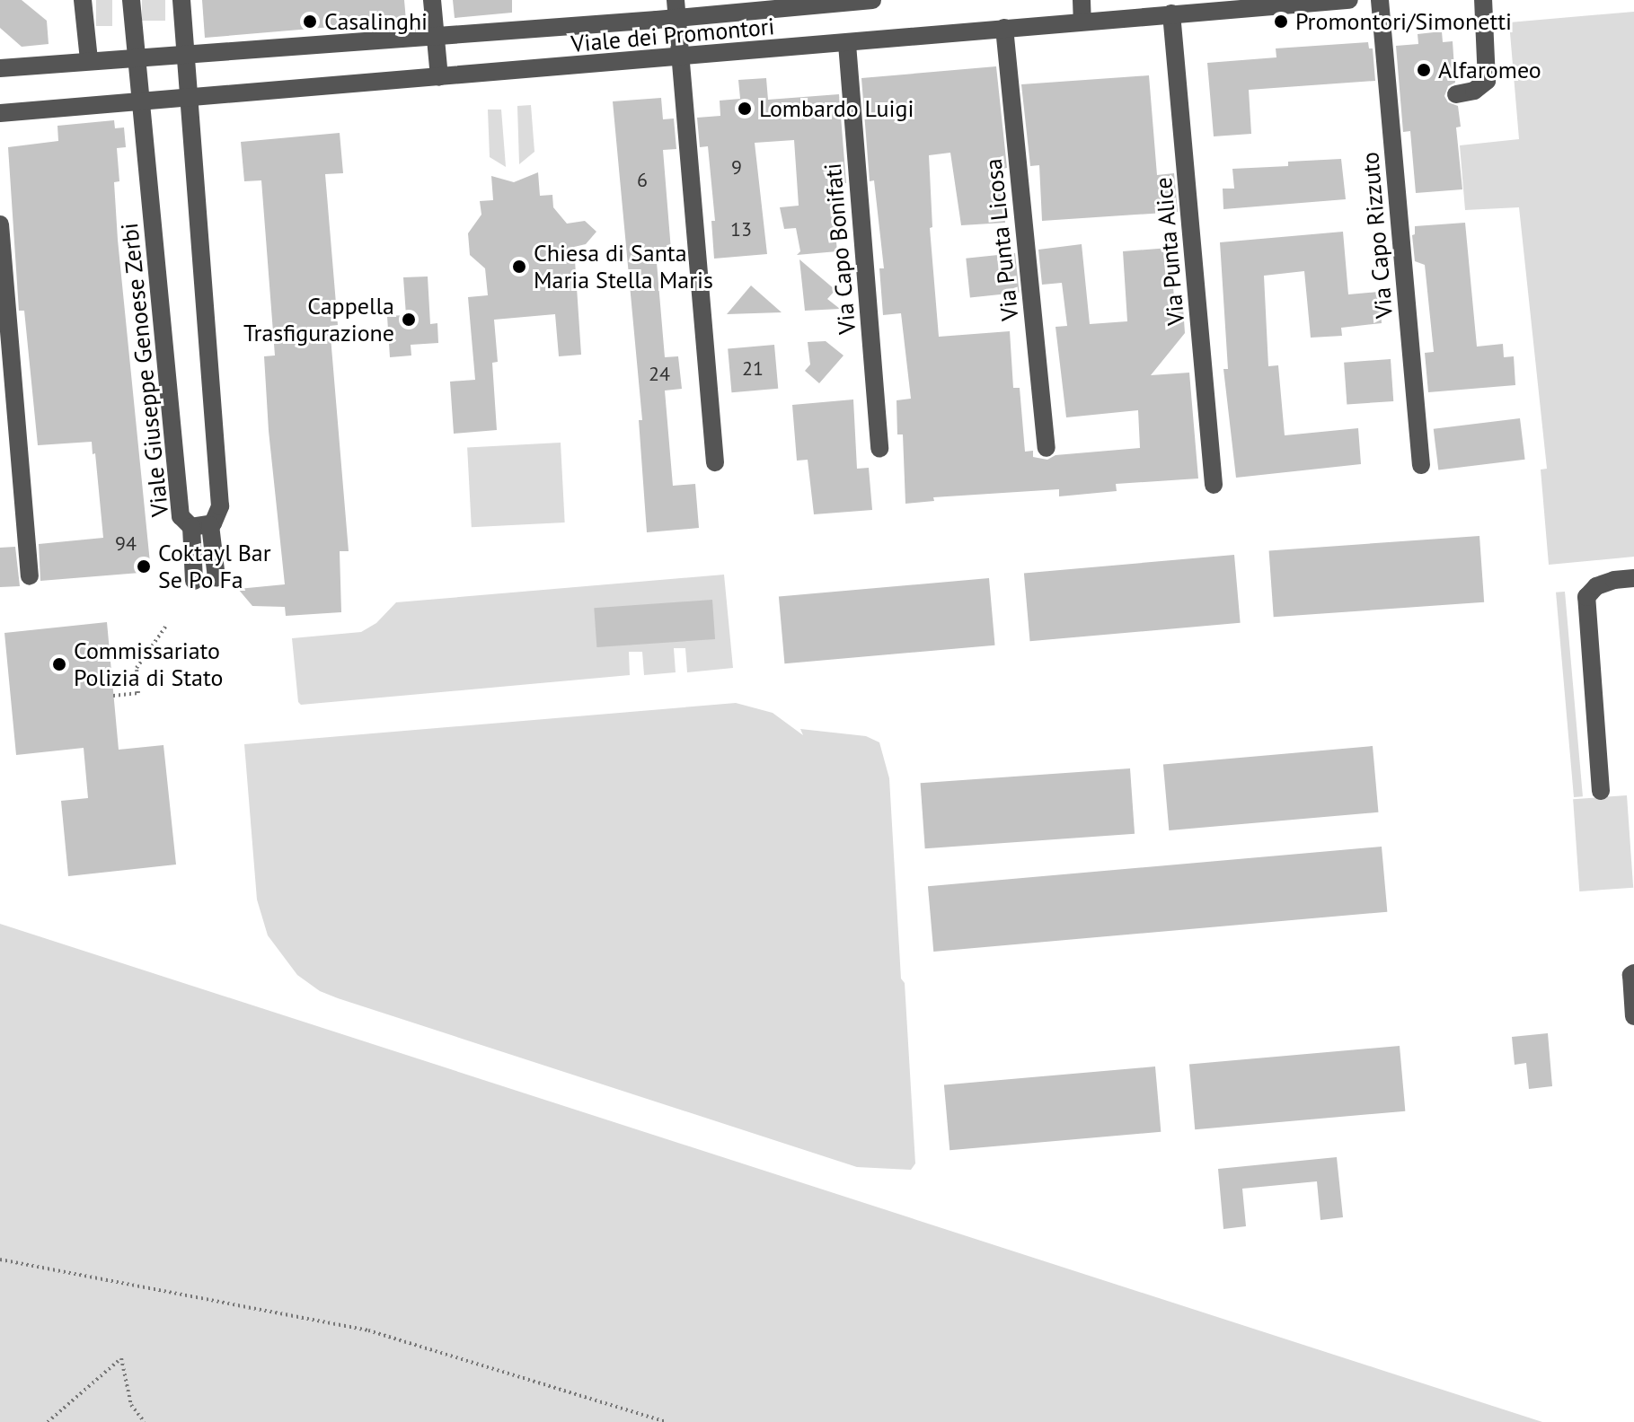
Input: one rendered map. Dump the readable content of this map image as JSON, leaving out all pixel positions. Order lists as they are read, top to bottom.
{
  "streets": {
    "street": [
      "Viale dei Promontori",
      "Via Capo Rizzuto",
      "Via Punta Licosa",
      "Via Capo Bonifati",
      "Via Punta Alice",
      "Viale Giuseppe Genoese Zerbi"
    ]
  },
  "crossings": [
    ["Viale dei Promontori", "Via Punta Licosa"],
    ["Viale dei Promontori", "Via Capo Bonifati"],
    ["Viale dei Promontori", "Via Punta Alice"],
    ["Viale dei Promontori", "Viale Giuseppe Genoese Zerbi"]
  ],
  "places": [
    "Casalinghi",
    "Promontori/Simonetti",
    "Alfaromeo",
    "Lombardo Luigi",
    "Chiesa di Santa Maria Stella Maris",
    "Cappella Trasfigurazione",
    "Coktayl Bar Se Po Fa",
    "Commissariato Polizia di Stato"
  ],
  "house_numbers": [
    "9",
    "6",
    "13",
    "21",
    "24",
    "94"
  ]
}
